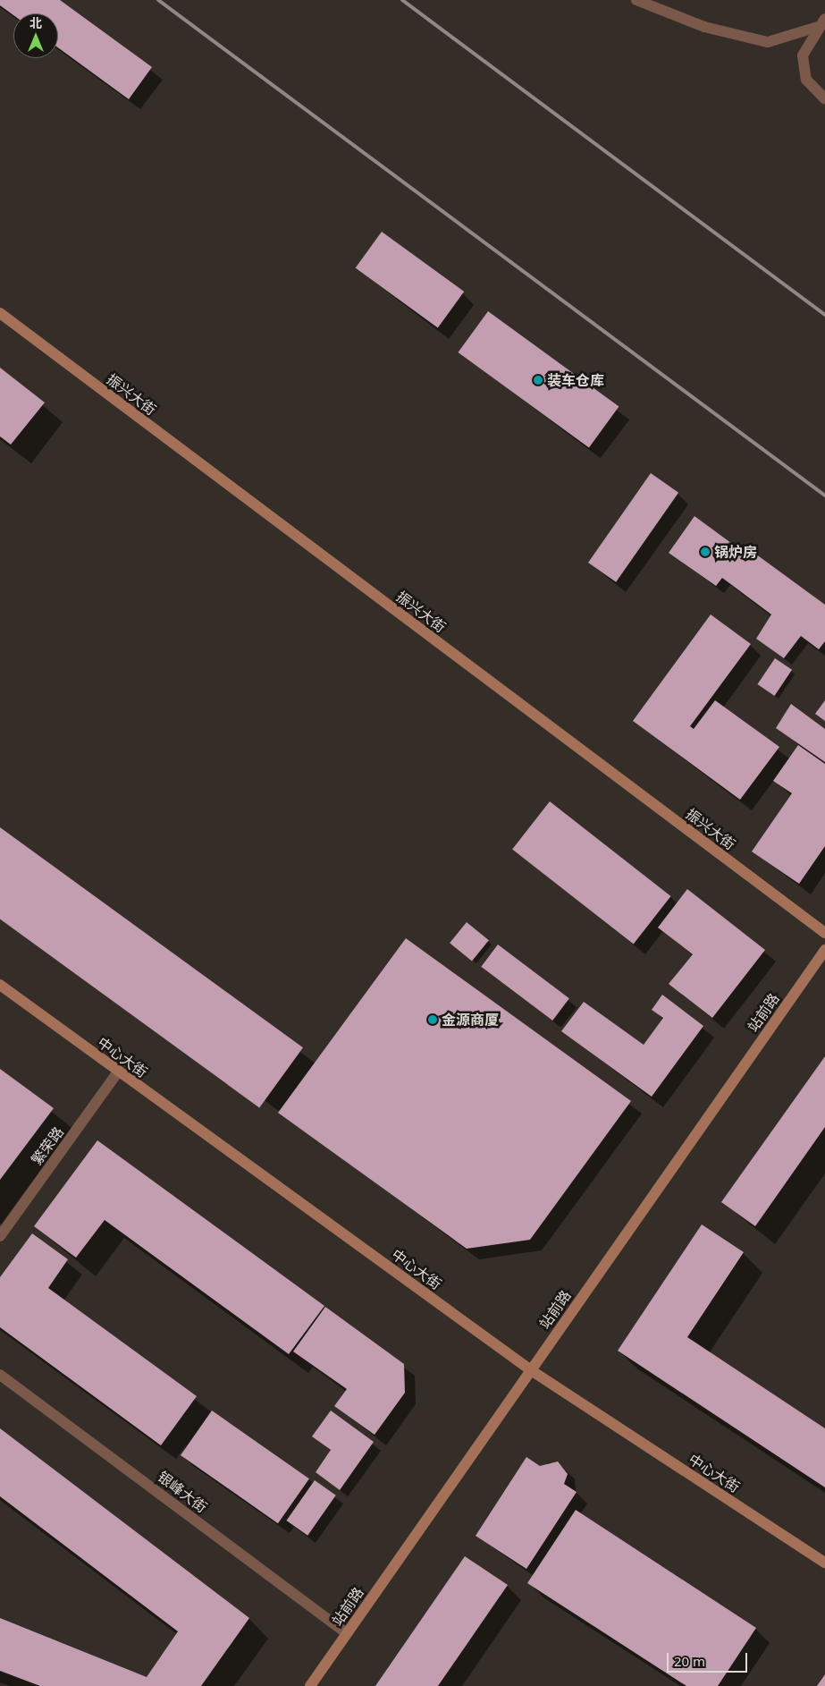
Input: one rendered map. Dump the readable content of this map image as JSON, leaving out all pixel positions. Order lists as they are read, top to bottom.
{
  "streets": {
    "street": [
      "振兴大街",
      "站前路",
      "中心大街",
      "繁荣路",
      "银峰大街"
    ]
  },
  "crossings": [
    ["站前路", "中心大街"],
    ["站前路", "银峰大街"],
    ["中心大街", "繁荣路"]
  ],
  "places": ["装车仓库", "锅炉房", "金源商厦"],
  "scale_bar": "20 m",
  "north": "top"
}
